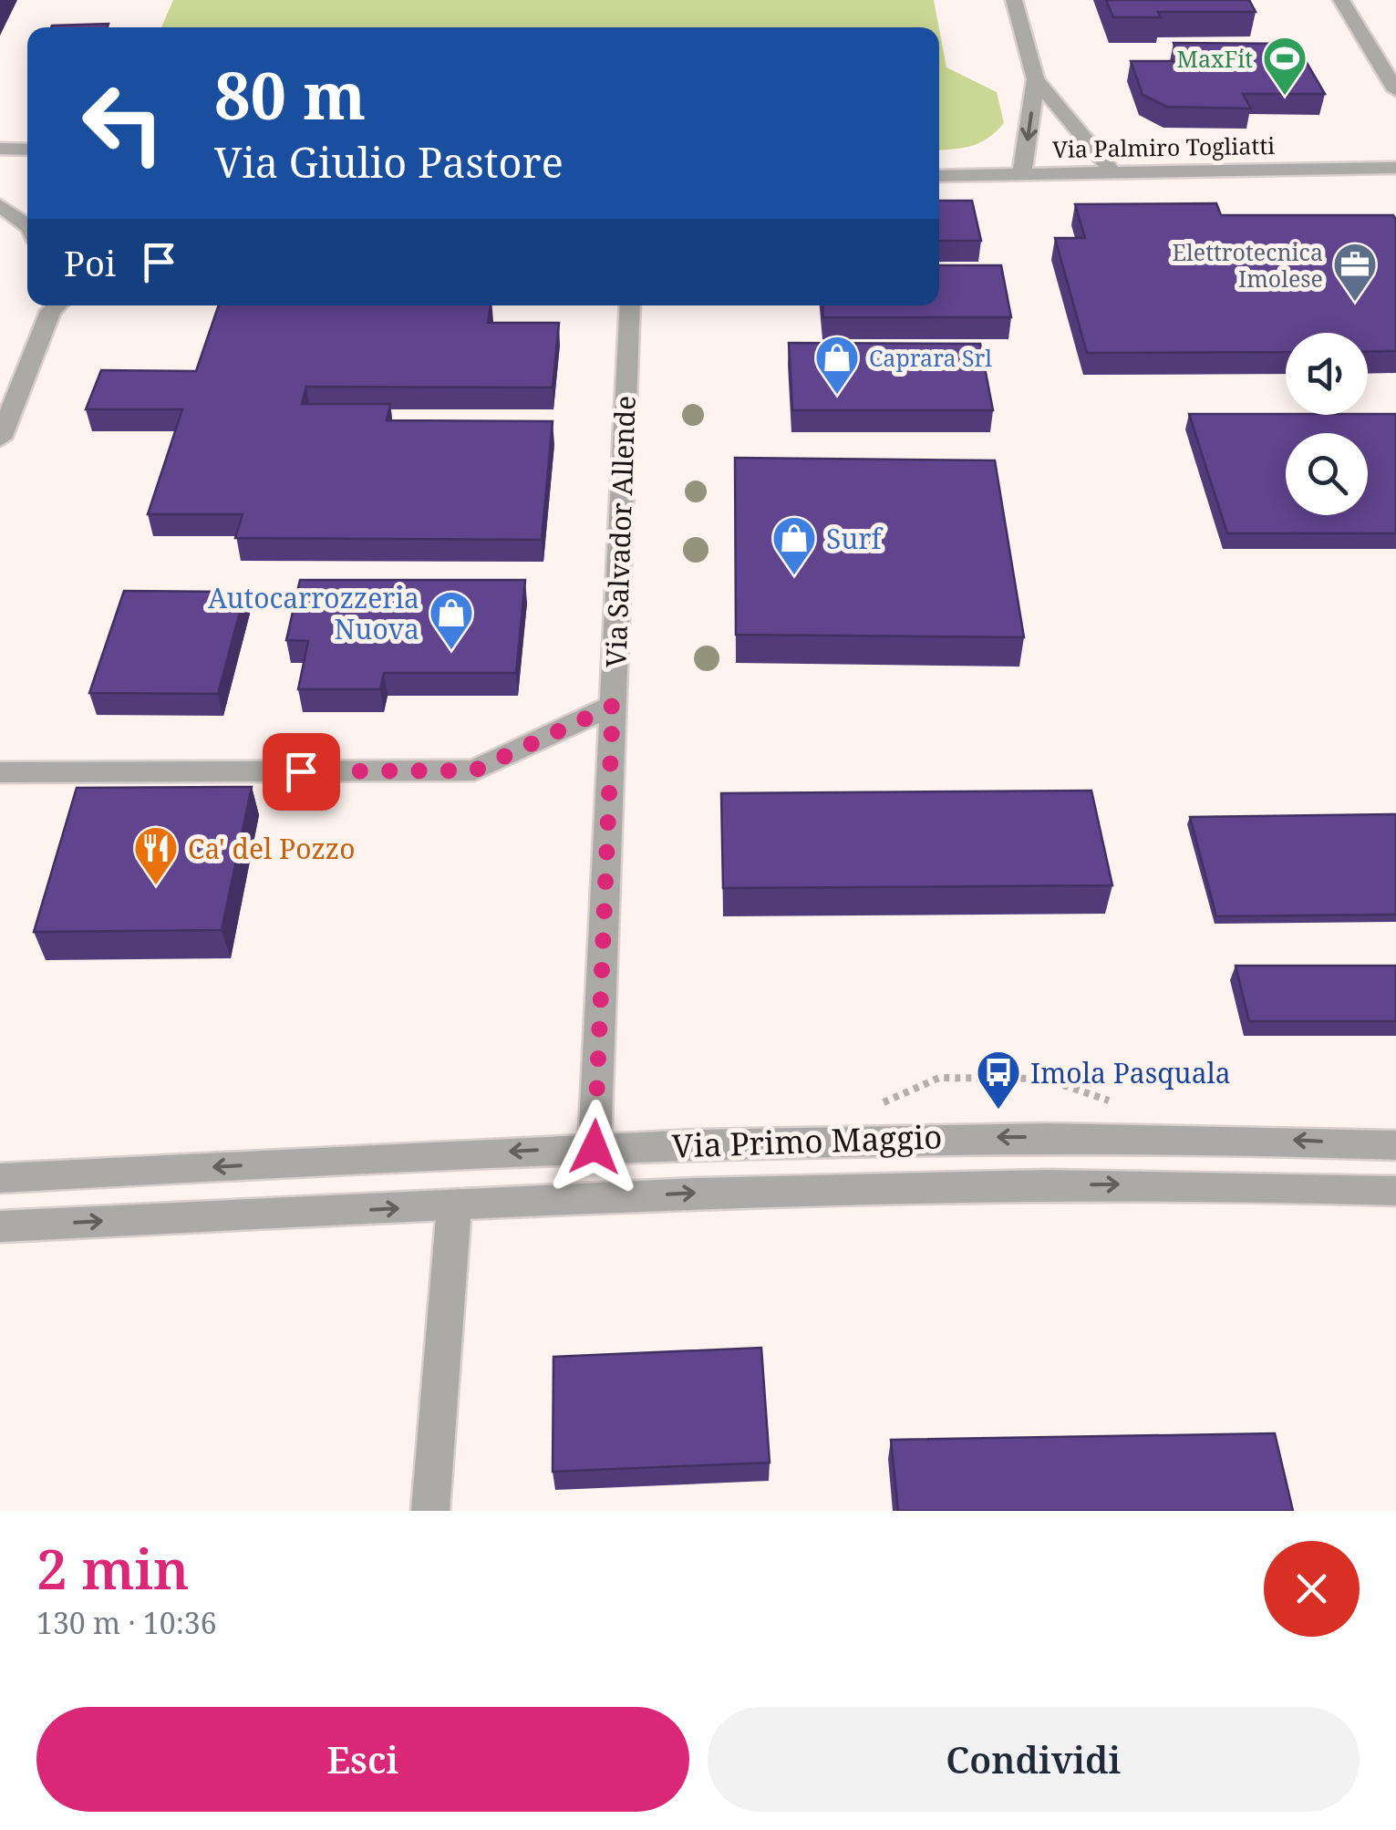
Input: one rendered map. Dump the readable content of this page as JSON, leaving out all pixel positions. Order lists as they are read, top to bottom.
{
  "streets": {
    "street": ["Via Palmiro Togliatti", "Via Salvador Allende", "Via Primo Maggio"]
  },
  "crossings": [
    ["Via Salvador Allende", "Via Primo Maggio"]
  ],
  "places": {
    "sports": ["MaxFit"],
    "office": ["Elettrotecnica Imolese"],
    "shop": ["Caprara Srl", "Surf", "Autocarrozzeria Nuova"],
    "restaurant": ["Ca' del Pozzo"],
    "bus stop": ["Imola Pasquala"]
  },
  "page": {
    "turn": ["80 m", "Via Giulio Pastore"],
    "then": "Poi",
    "heading": ["2 min", "130 m · 10:36"],
    "buttons": ["Esci", "Condividi"]
  }
}
